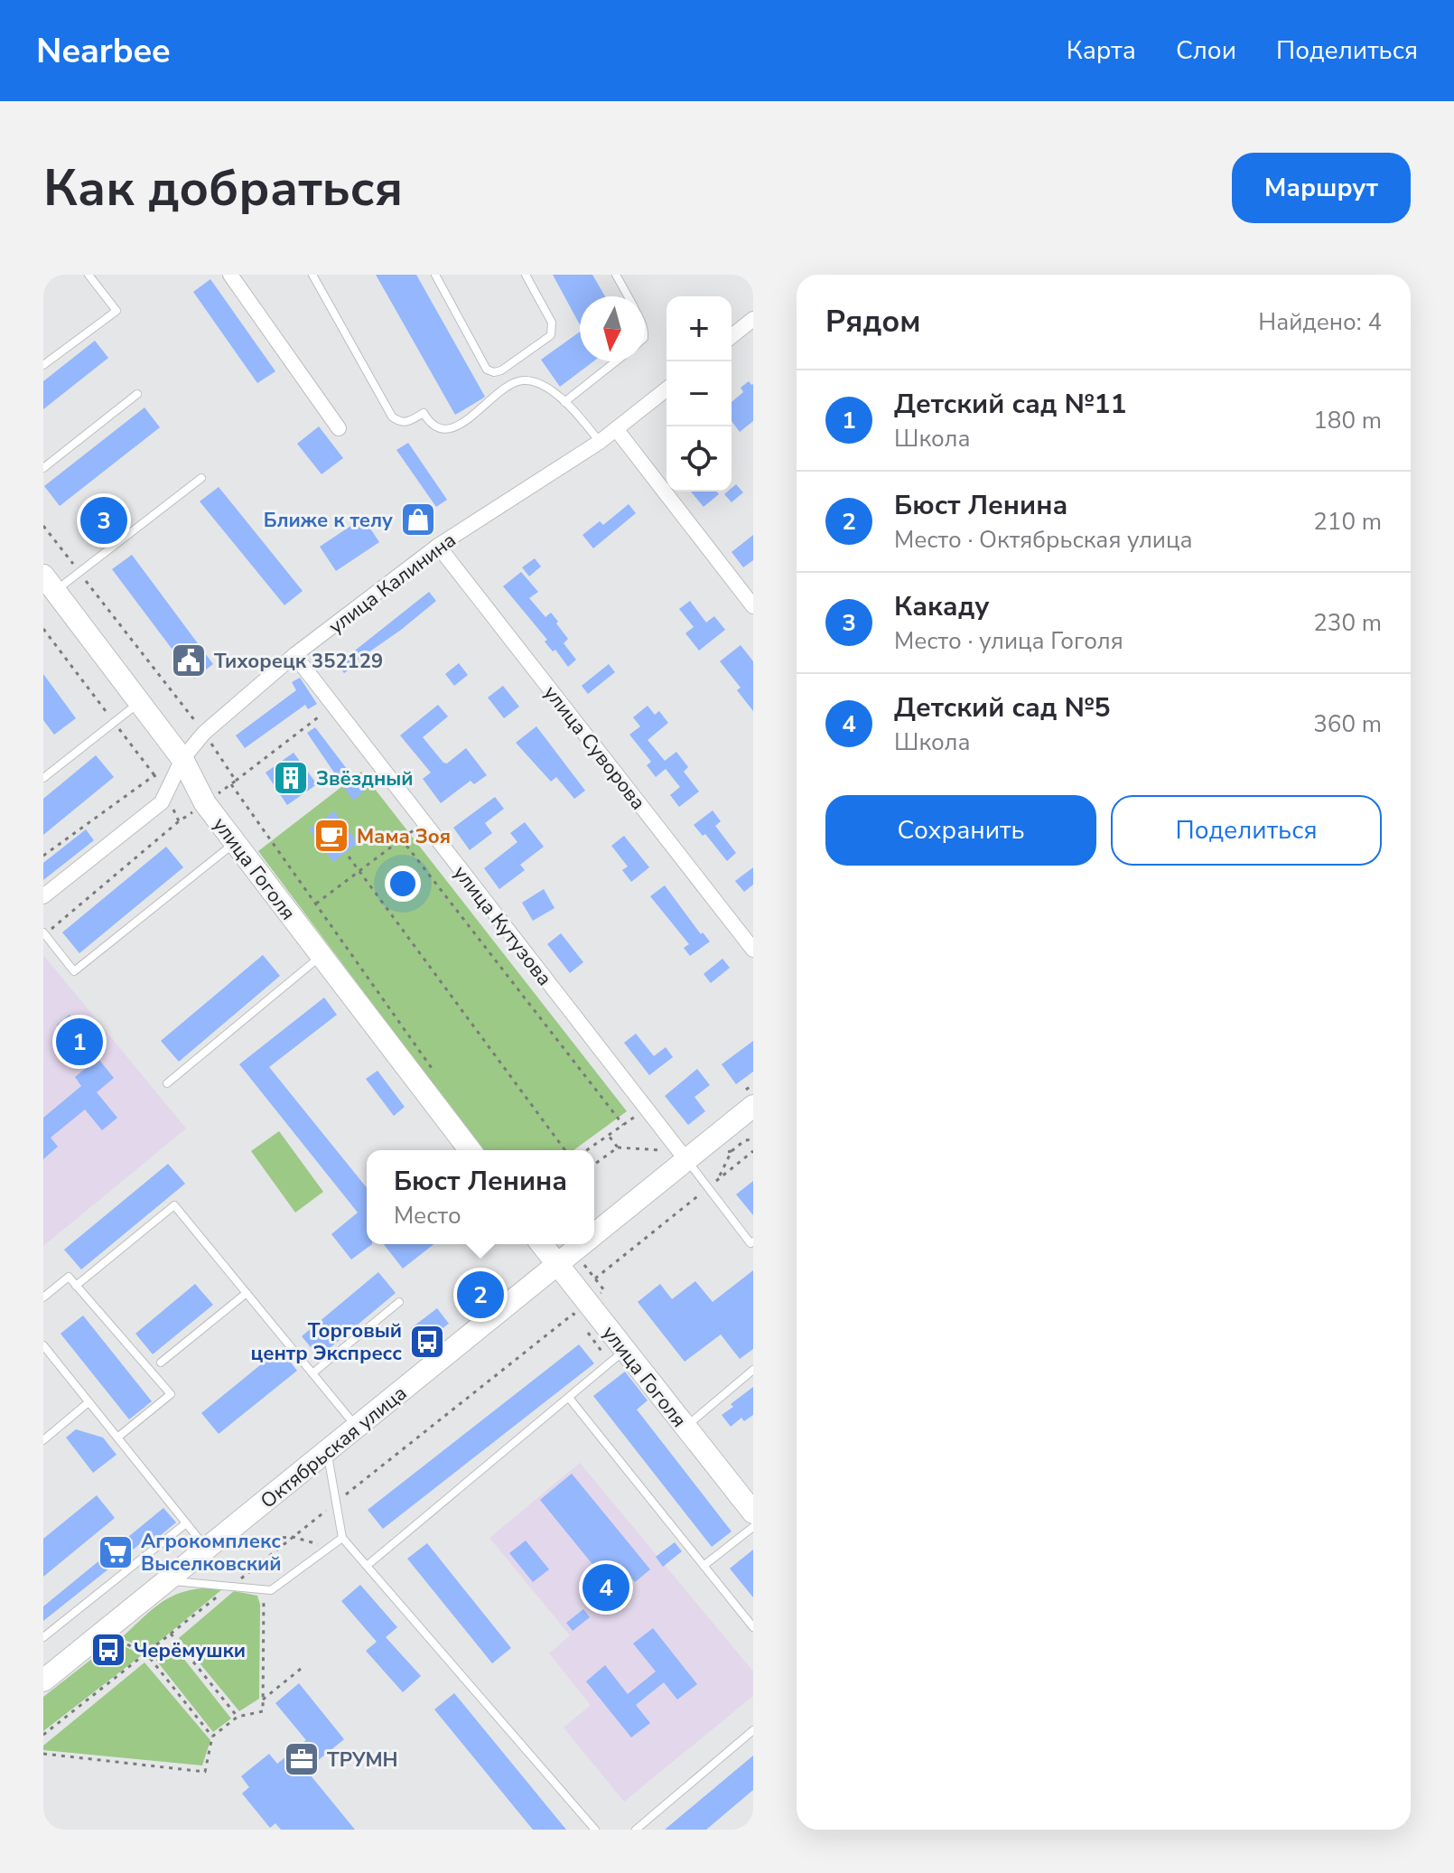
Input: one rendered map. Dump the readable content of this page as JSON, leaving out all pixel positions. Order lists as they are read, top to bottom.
{
  "streets": {
    "main road": ["улица Гоголя", "Октябрьская улица"],
    "street": ["улица Калинина", "улица Суворова", "улица Кутузова"]
  },
  "crossings": [
    ["улица Калинина", "улица Суворова"],
    ["улица Калинина", "улица Гоголя"],
    ["улица Калинина", "улица Кутузова"],
    ["улица Гоголя", "Октябрьская улица"],
    ["улица Кутузова", "Октябрьская улица"]
  ],
  "places": {
    "shop": ["Ближе к телу"],
    "public building": ["Тихорецк 352129"],
    "building": ["Звёздный"],
    "cafe": ["Мама Зоя"],
    "bus stop": ["Торговый центр Экспресс", "Черёмушки"],
    "supermarket": ["Агрокомплекс Выселковский"],
    "office": ["ТРУМН"]
  },
  "north": "bottom",
  "page": {
    "header": "Nearbee",
    "nav": ["Карта", "Слои", "Поделиться"],
    "buttons": [
      "Маршрут",
      ["Сохранить", "Поделиться"]
    ],
    "title": "Как добраться",
    "heading": ["Рядом", "Найдено: 4"],
    "map_buttons": ["+", "−"],
    "list": [
      {
        "mark": "1",
        "name": "Детский сад №11",
        "note": "Школа",
        "value": "180 m"
      },
      {
        "mark": "2",
        "name": "Бюст Ленина",
        "note": "Место · Октябрьская улица",
        "value": "210 m"
      },
      {
        "mark": "3",
        "name": "Какаду",
        "note": "Место · улица Гоголя",
        "value": "230 m"
      },
      {
        "mark": "4",
        "name": "Детский сад №5",
        "note": "Школа",
        "value": "360 m"
      }
    ],
    "pins": [
      "3",
      "1",
      "2",
      "4"
    ],
    "popup": ["Бюст Ленина", "Место"]
  }
}
